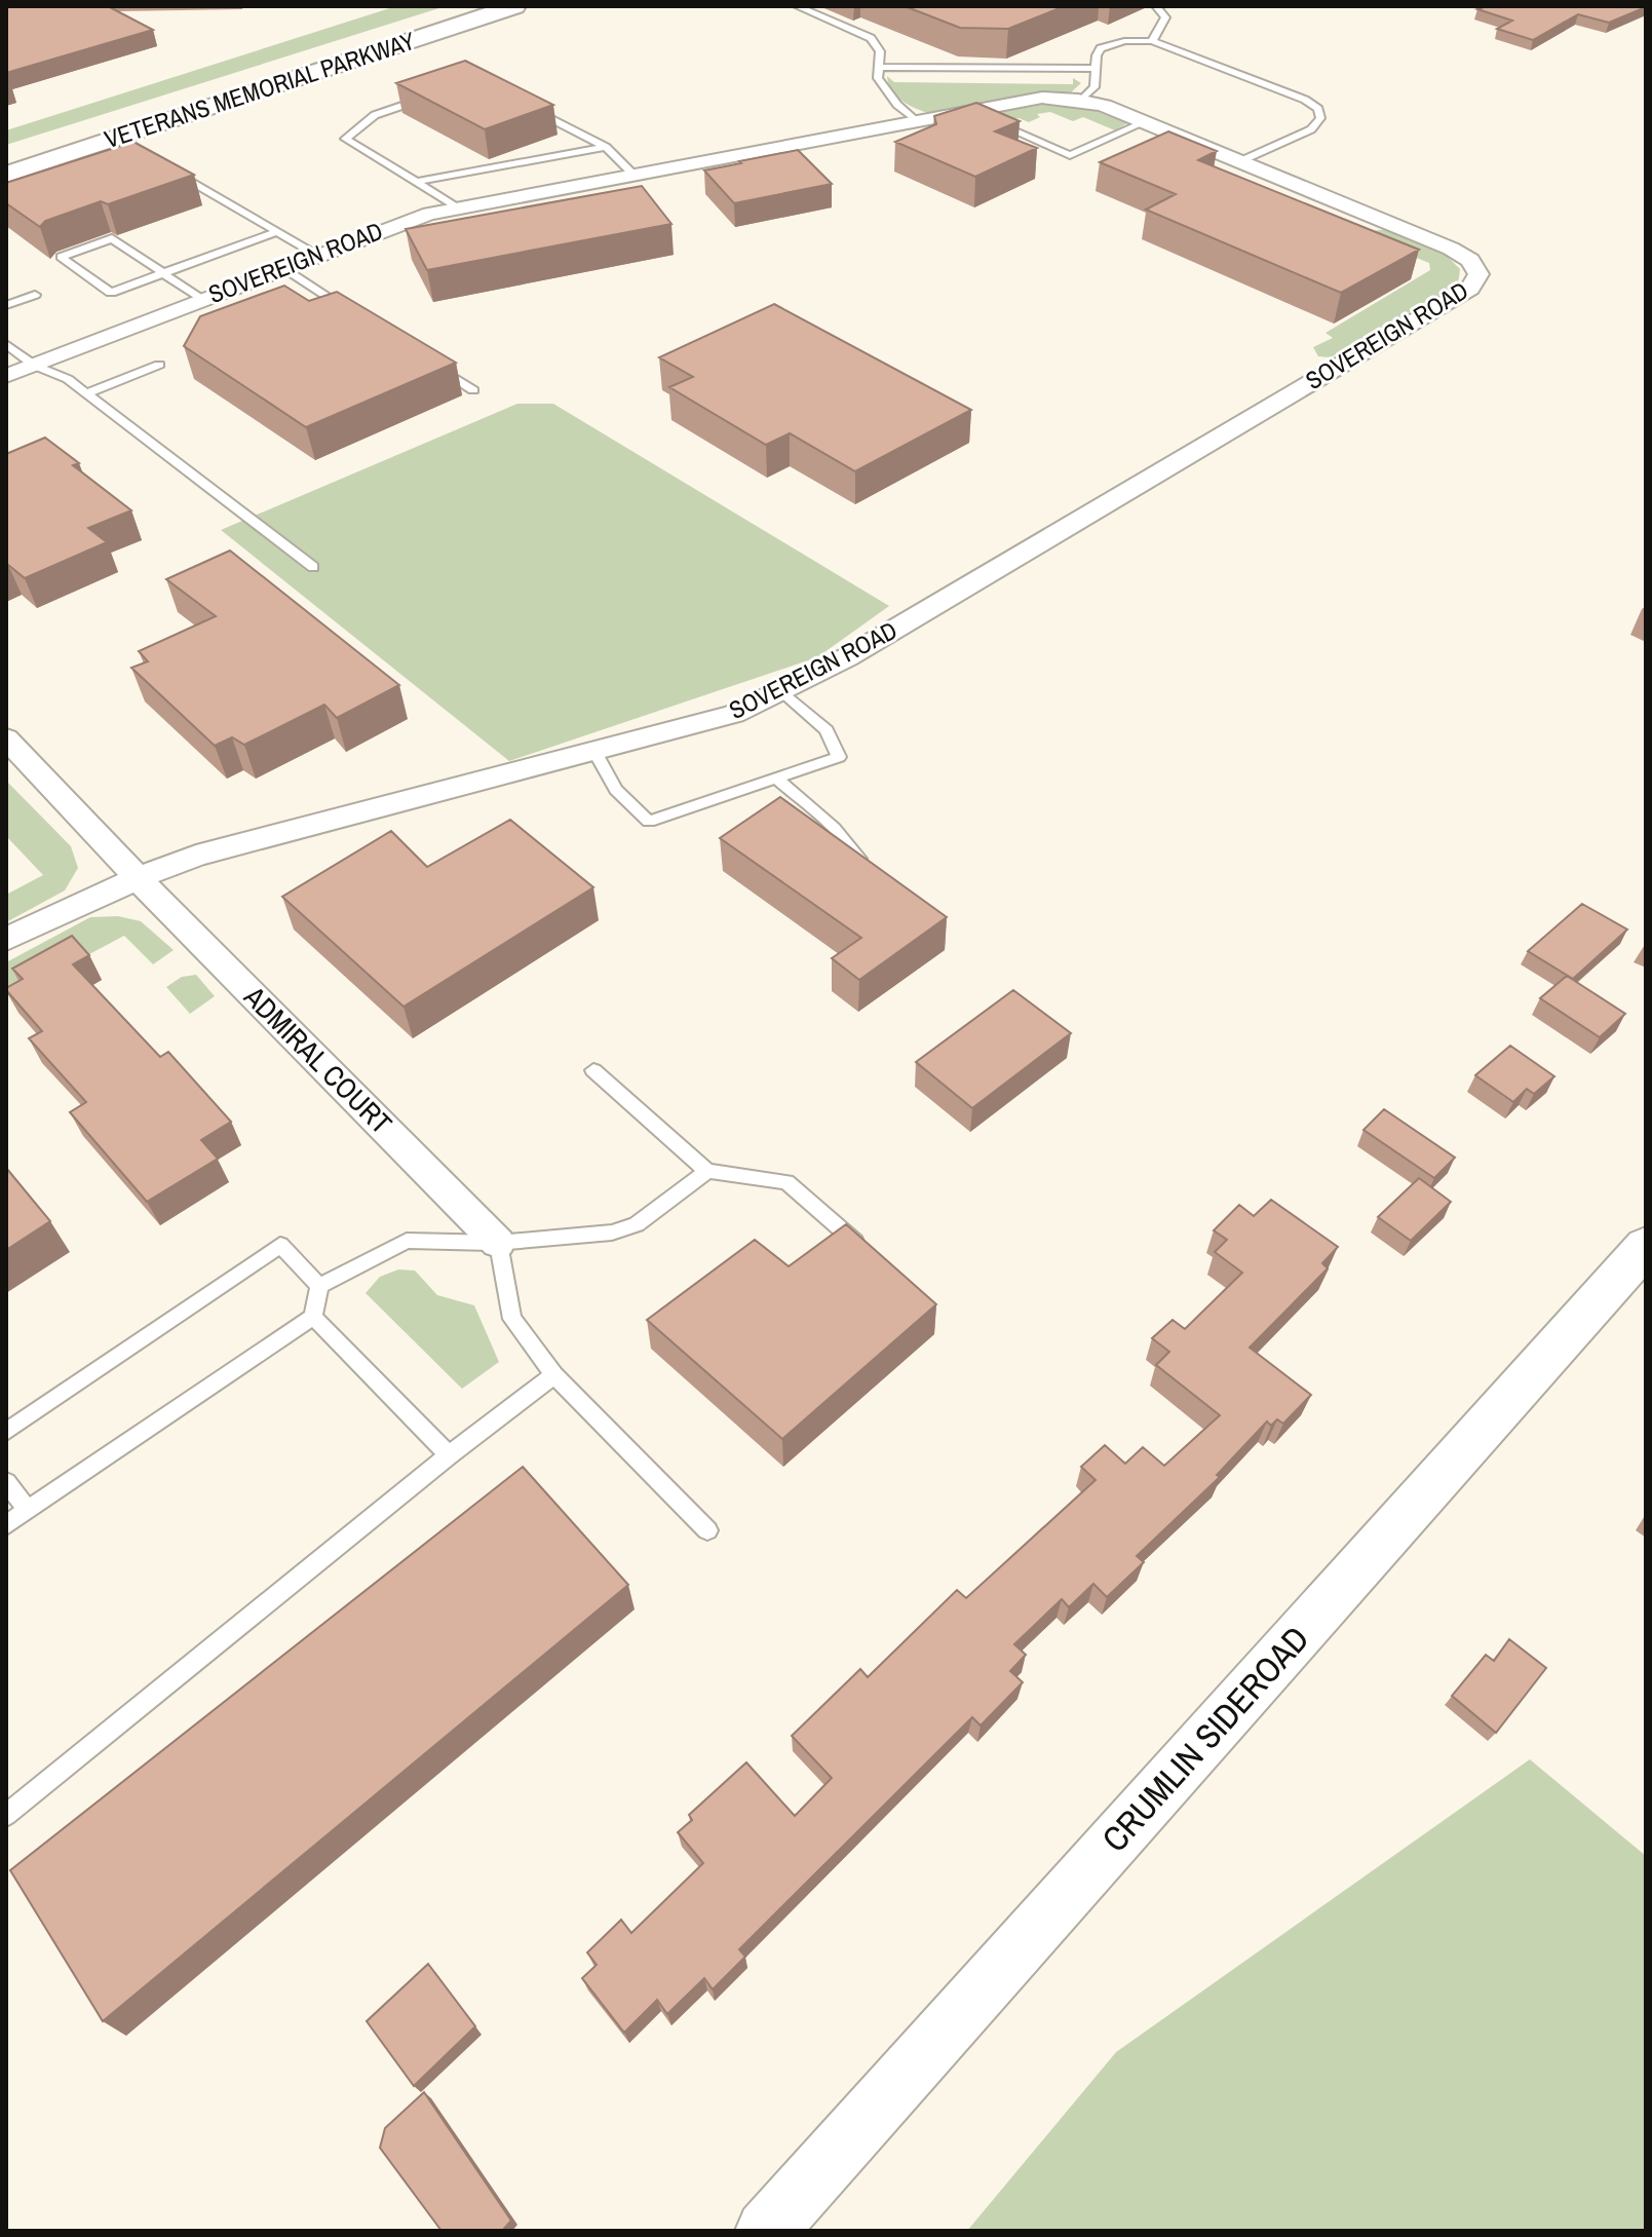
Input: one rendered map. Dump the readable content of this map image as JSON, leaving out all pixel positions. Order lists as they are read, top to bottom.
{
  "streets": {
    "highway": ["VETERANS MEMORIAL PARKWAY"],
    "street": ["SOVEREIGN ROAD", "ADMIRAL COURT", "CRUMLIN SIDEROAD"]
  },
  "crossings": [
    ["SOVEREIGN ROAD", "ADMIRAL COURT"]
  ]
}
